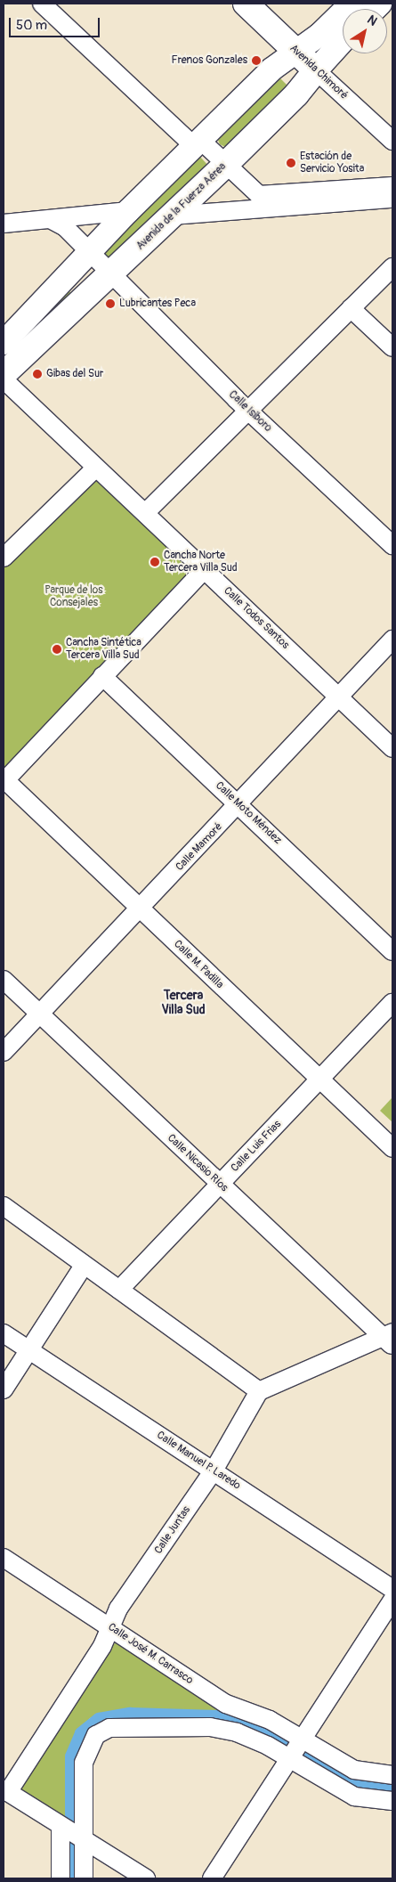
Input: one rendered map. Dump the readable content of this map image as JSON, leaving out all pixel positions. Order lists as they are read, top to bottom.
{
  "streets": {
    "highway": ["Avenida Chimoré", "Avenida de la Fuerza Aérea"],
    "street": [
      "Calle Isiboro",
      "Calle Todos Santos",
      "Calle Moto Méndez",
      "Calle Mamoré",
      "Calle M. Padilla",
      "Calle Luis Frias",
      "Calle Nicasio Ríos",
      "Calle Manuel P. Laredo",
      "Calle Juntas",
      "Calle José M. Carrasco"
    ]
  },
  "crossings": [
    ["Avenida Chimoré", "Avenida de la Fuerza Aérea"],
    ["Avenida de la Fuerza Aérea", "Calle Isiboro"],
    ["Calle Todos Santos", "Calle Mamoré"],
    ["Calle Moto Méndez", "Calle Mamoré"],
    ["Calle Mamoré", "Calle M. Padilla"],
    ["Calle Mamoré", "Calle Nicasio Ríos"],
    ["Calle M. Padilla", "Calle Luis Frias"],
    ["Calle Luis Frias", "Calle Nicasio Ríos"],
    ["Calle Manuel P. Laredo", "Calle Juntas"],
    ["Calle Juntas", "Calle José M. Carrasco"]
  ],
  "districts": ["Tercera Villa Sud"],
  "parks": ["Parque de los Consejales"],
  "places": [
    "Frenos Gonzales",
    "Estación de Servicio Yosita",
    "Lubricantes Peca",
    "Gibas del Sur",
    "Cancha Norte Tercera Villa Sud",
    "Cancha Sintética Tercera Villa Sud"
  ],
  "scale_bar": "50 m",
  "north": "top right"
}
